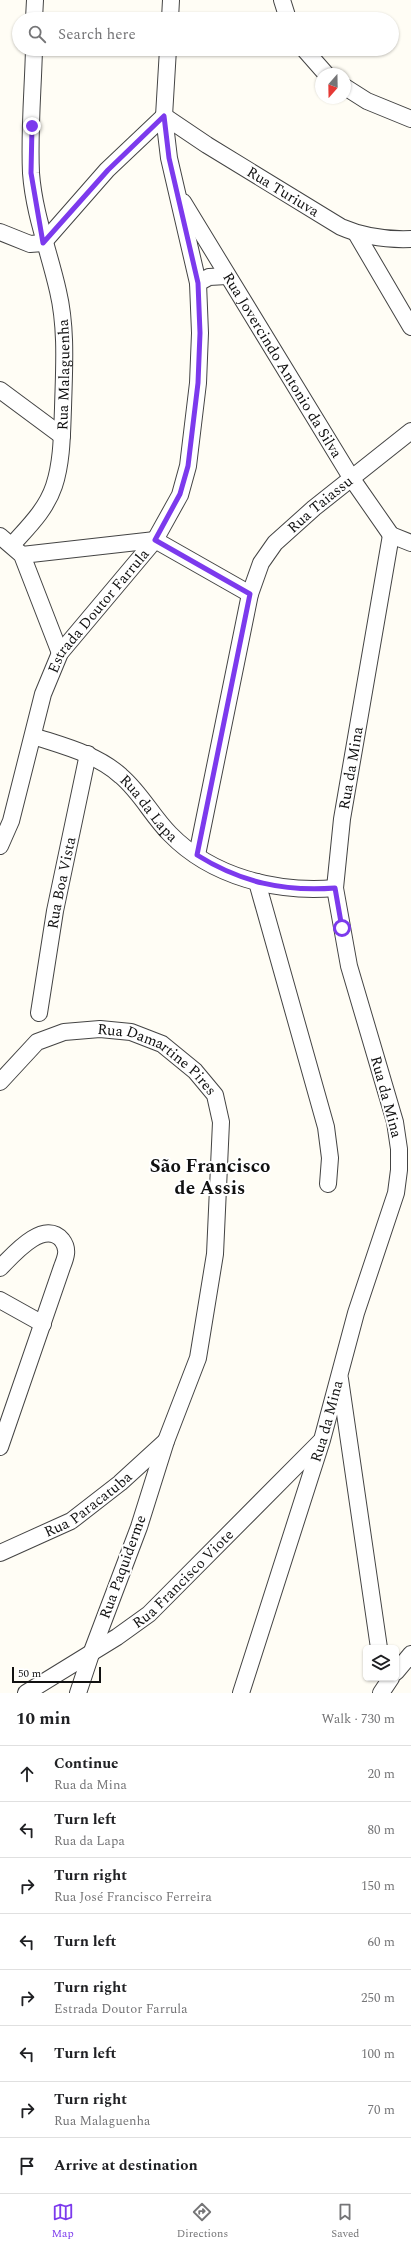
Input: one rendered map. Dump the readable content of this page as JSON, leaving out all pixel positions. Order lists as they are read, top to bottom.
{
  "streets": {
    "street": [
      "Rua Turiuva",
      "Rua Jovercindo Antonio da Silva",
      "Rua Malaguenha",
      "Rua Taiassu",
      "Estrada Doutor Farrula",
      "Rua da Mina",
      "Rua da Lapa",
      "Rua Boa Vista",
      "Rua Damartine Pires",
      "Rua Paracatuba",
      "Rua Paquiderme",
      "Rua Francisco Viote"
    ]
  },
  "crossings": [
    ["Rua Turiuva", "Estrada Doutor Farrula"],
    ["Rua Jovercindo Antonio da Silva", "Rua Taiassu"],
    ["Rua Jovercindo Antonio da Silva", "Estrada Doutor Farrula"],
    ["Rua Jovercindo Antonio da Silva", "Rua da Mina"],
    ["Rua Taiassu", "Rua da Lapa"],
    ["Estrada Doutor Farrula", "Rua da Lapa"],
    ["Rua da Mina", "Rua da Lapa"],
    ["Rua da Mina", "Rua Francisco Viote"],
    ["Rua da Lapa", "Rua Boa Vista"],
    ["Rua Damartine Pires", "Rua Paracatuba"],
    ["Rua Damartine Pires", "Rua Paquiderme"],
    ["Rua Paracatuba", "Rua Paquiderme"],
    ["Rua Paquiderme", "Rua Francisco Viote"]
  ],
  "districts": ["São Francisco de Assis"],
  "scale_bar": "50 m",
  "north": "bottom",
  "page": {
    "search": "Search here",
    "scale": "50 m",
    "heading": ["10 min", "Walk · 730 m"],
    "list": [
      ["Continue", "Rua da Mina", "20 m"],
      ["Turn left", "Rua da Lapa", "80 m"],
      ["Turn right", "Rua José Francisco Ferreira", "150 m"],
      ["Turn left", "60 m"],
      ["Turn right", "Estrada Doutor Farrula", "250 m"],
      ["Turn left", "100 m"],
      ["Turn right", "Rua Malaguenha", "70 m"],
      "Arrive at destination"
    ],
    "nav": ["Map", "Directions", "Saved"]
  }
}
